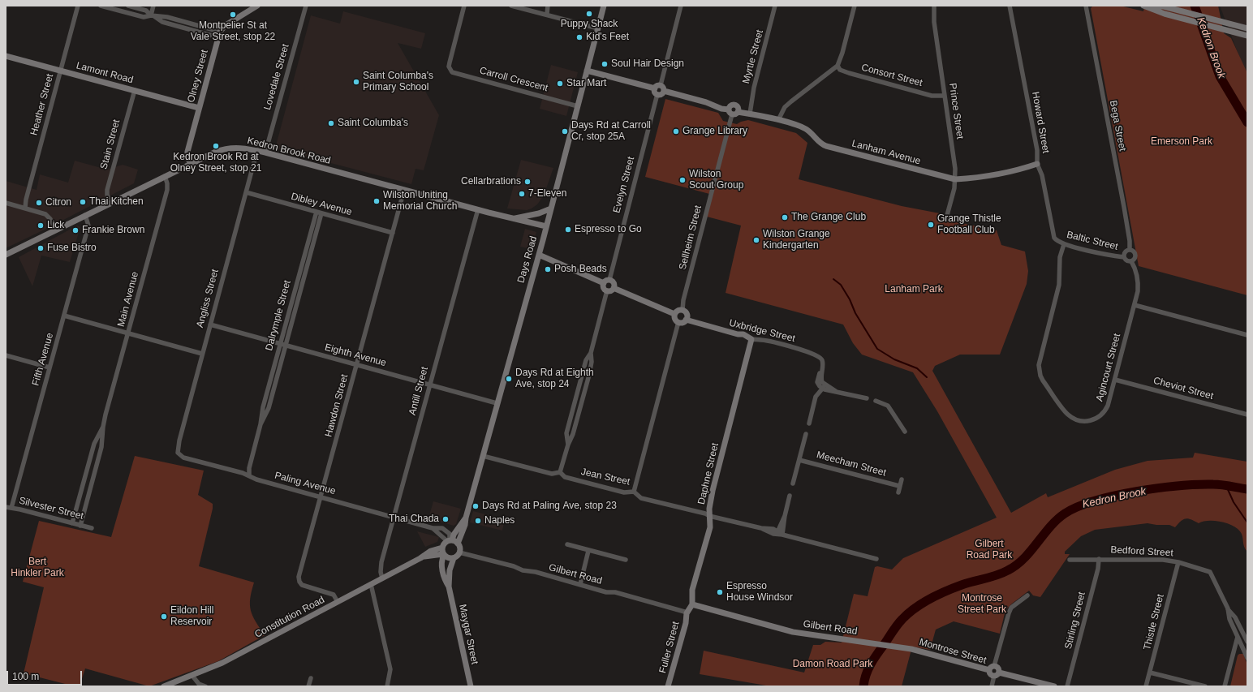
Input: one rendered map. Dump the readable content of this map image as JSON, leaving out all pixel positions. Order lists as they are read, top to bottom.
{
  "streets": {
    "street": [
      "Myrtle Street",
      "Lamont Road",
      "Consort Street",
      "Olney Street",
      "Lovedale Street",
      "Carroll Crescent",
      "Heather Street",
      "Prince Street",
      "Howard Street",
      "Bega Street",
      "Stain Street",
      "Kedron Brook Road",
      "Lanham Avenue",
      "Evelyn Street",
      "Dibley Avenue",
      "Sellheim Street",
      "Baltic Street",
      "Days Road",
      "Angliss Street",
      "Main Avenue",
      "Dalrymple Street",
      "Uxbridge Street",
      "Eighth Avenue",
      "Fifth Avenue",
      "Agincourt Street",
      "Cheviot Street",
      "Antill Street",
      "Hawdon Street",
      "Meecham Street",
      "Daphne Street",
      "Jean Street",
      "Paling Avenue",
      "Silvester Street",
      "Bedford Street",
      "Gilbert Road",
      "Constitution Road",
      "Stirling Street",
      "Thistle Street",
      "Maygar Street",
      "Fuller Street",
      "Montrose Street"
    ]
  },
  "crossings": [
    ["Myrtle Street", "Lanham Avenue"],
    ["Lamont Road", "Olney Street"],
    ["Lamont Road", "Heather Street"],
    ["Lamont Road", "Stain Street"],
    ["Consort Street", "Prince Street"],
    ["Olney Street", "Kedron Brook Road"],
    ["Lovedale Street", "Kedron Brook Road"],
    ["Carroll Crescent", "Days Road"],
    ["Prince Street", "Lanham Avenue"],
    ["Howard Street", "Lanham Avenue"],
    ["Howard Street", "Baltic Street"],
    ["Bega Street", "Baltic Street"],
    ["Bega Street", "Agincourt Street"],
    ["Stain Street", "Kedron Brook Road"],
    ["Kedron Brook Road", "Days Road"],
    ["Kedron Brook Road", "Angliss Street"],
    ["Kedron Brook Road", "Main Avenue"],
    ["Kedron Brook Road", "Fifth Avenue"],
    ["Kedron Brook Road", "Antill Street"],
    ["Kedron Brook Road", "Hawdon Street"],
    ["Lanham Avenue", "Evelyn Street"],
    ["Lanham Avenue", "Sellheim Street"],
    ["Dibley Avenue", "Angliss Street"],
    ["Dibley Avenue", "Dalrymple Street"],
    ["Dibley Avenue", "Hawdon Street"],
    ["Sellheim Street", "Uxbridge Street"],
    ["Baltic Street", "Agincourt Street"],
    ["Days Road", "Eighth Avenue"],
    ["Days Road", "Jean Street"],
    ["Days Road", "Paling Avenue"],
    ["Days Road", "Gilbert Road"],
    ["Days Road", "Constitution Road"],
    ["Days Road", "Maygar Street"],
    ["Angliss Street", "Eighth Avenue"],
    ["Angliss Street", "Paling Avenue"],
    ["Main Avenue", "Silvester Street"],
    ["Dalrymple Street", "Eighth Avenue"],
    ["Dalrymple Street", "Paling Avenue"],
    ["Uxbridge Street", "Daphne Street"],
    ["Eighth Avenue", "Antill Street"],
    ["Eighth Avenue", "Hawdon Street"],
    ["Fifth Avenue", "Silvester Street"],
    ["Agincourt Street", "Cheviot Street"],
    ["Antill Street", "Paling Avenue"],
    ["Antill Street", "Constitution Road"],
    ["Hawdon Street", "Paling Avenue"],
    ["Hawdon Street", "Constitution Road"],
    ["Daphne Street", "Jean Street"],
    ["Daphne Street", "Gilbert Road"],
    ["Daphne Street", "Fuller Street"],
    ["Paling Avenue", "Gilbert Road"],
    ["Paling Avenue", "Constitution Road"],
    ["Paling Avenue", "Maygar Street"],
    ["Bedford Street", "Stirling Street"],
    ["Bedford Street", "Thistle Street"],
    ["Gilbert Road", "Constitution Road"],
    ["Gilbert Road", "Maygar Street"],
    ["Gilbert Road", "Fuller Street"],
    ["Gilbert Road", "Montrose Street"],
    ["Constitution Road", "Maygar Street"]
  ],
  "water": ["Kedron Brook"],
  "parks": [
    "Emerson Park",
    "Lanham Park",
    "Gilbert Road Park",
    "Bert Hinkler Park",
    "Montrose Street Park",
    "Damon Road Park"
  ],
  "places": [
    "Puppy Shack",
    "Montpelier St at Vale Street, stop 22",
    "Kid's Feet",
    "Soul Hair Design",
    "Saint Columba's Primary School",
    "Star Mart",
    "Saint Columba's",
    "Days Rd at Carroll Cr, stop 25A",
    "Grange Library",
    "Kedron Brook Rd at Olney Street, stop 21",
    "Wilston Scout Group",
    "Cellarbrations",
    "7-Eleven",
    "Wilston Uniting Memorial Church",
    "Thai Kitchen",
    "Citron",
    "The Grange Club",
    "Grange Thistle Football Club",
    "Lick",
    "Espresso to Go",
    "Frankie Brown",
    "Wilston Grange Kindergarten",
    "Fuse Bistro",
    "Posh Beads",
    "Days Rd at Eighth Ave, stop 24",
    "Days Rd at Paling Ave, stop 23",
    "Thai Chada",
    "Naples",
    "Espresso House Windsor",
    "Eildon Hill Reservoir"
  ],
  "scale_bar": "100 m"
}
